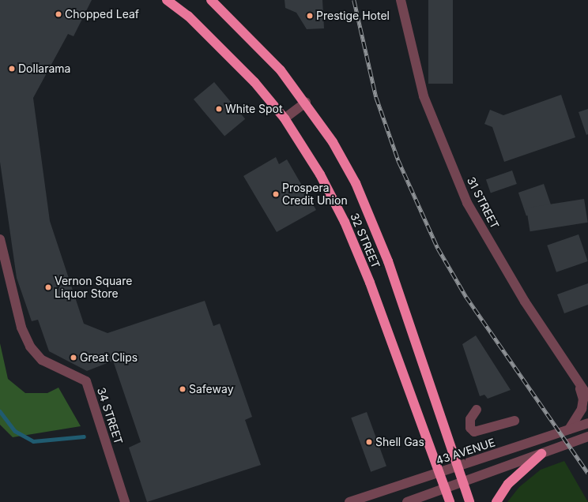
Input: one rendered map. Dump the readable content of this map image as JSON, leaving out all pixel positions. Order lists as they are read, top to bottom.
{
  "streets": {
    "highway": ["32 STREET"],
    "street": ["31 STREET", "34 STREET", "43 AVENUE"]
  },
  "crossings": [
    ["32 STREET", "43 AVENUE"]
  ],
  "places": [
    "Chopped Leaf",
    "Prestige Hotel",
    "Dollarama",
    "White Spot",
    "Prospera Credit Union",
    "Vernon Square Liquor Store",
    "Great Clips",
    "Safeway",
    "Shell Gas"
  ]
}
